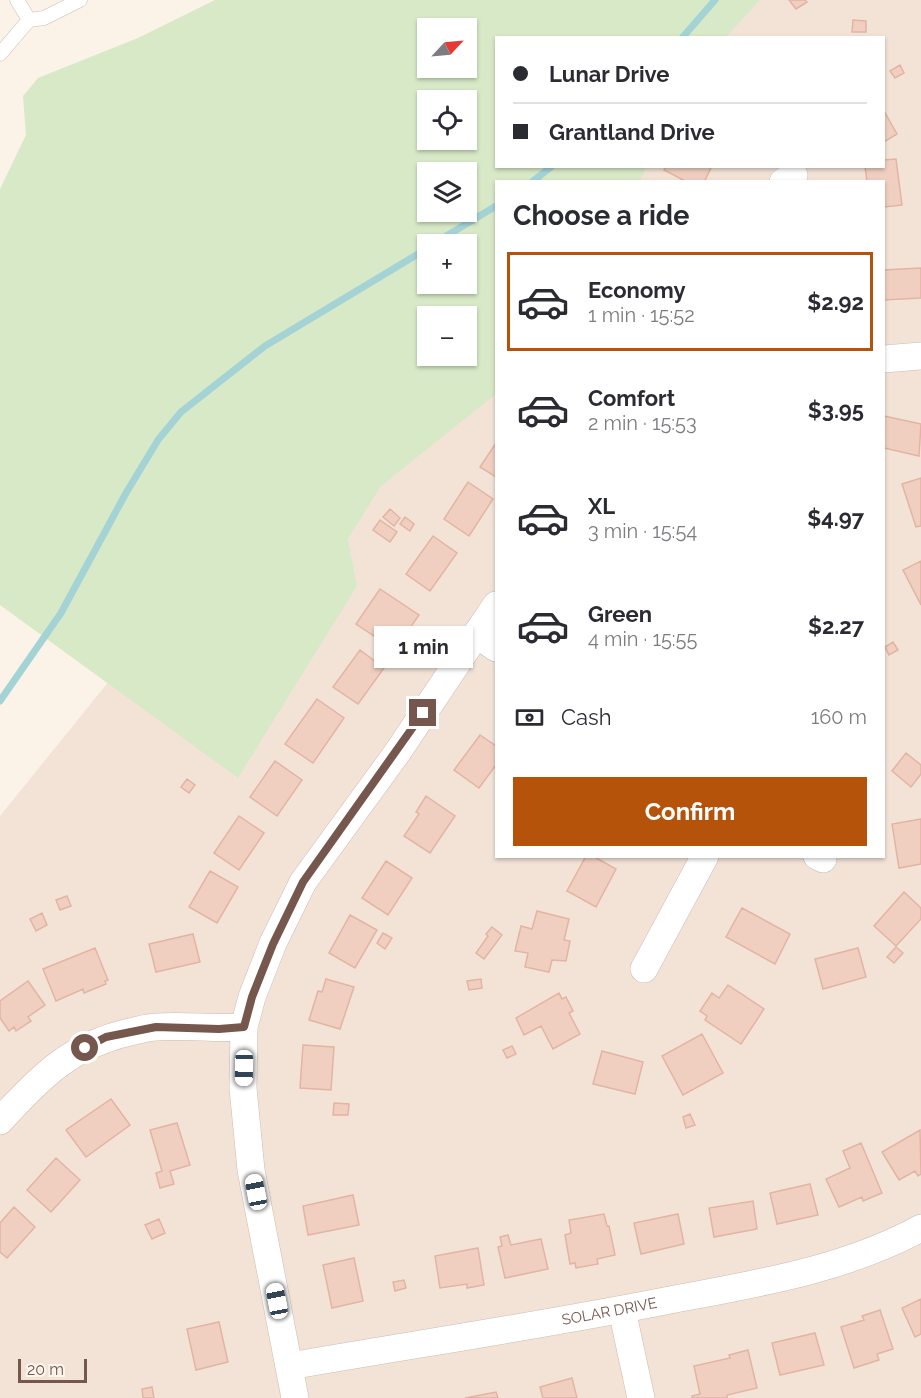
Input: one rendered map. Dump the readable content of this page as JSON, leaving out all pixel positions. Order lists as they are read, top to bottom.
{
  "streets": {
    "street": ["SOLAR DRIVE"]
  },
  "scale_bar": "20 m",
  "north": "top right",
  "page": {
    "map_buttons": ["+", "−"],
    "banner": ["Lunar Drive", "Grantland Drive"],
    "heading": "Choose a ride",
    "list": [
      {
        "name": "Economy",
        "note": "1 min · 15:52",
        "value": "$2.92"
      },
      {
        "name": "Comfort",
        "note": "2 min · 15:53",
        "value": "$3.95"
      },
      {
        "name": "XL",
        "note": "3 min · 15:54",
        "value": "$4.97"
      },
      {
        "name": "Green",
        "note": "4 min · 15:55",
        "value": "$2.27"
      }
    ],
    "bubble": "1 min",
    "pay": ["Cash", "160 m"],
    "buttons": "Confirm",
    "scale": "20 m"
  }
}
